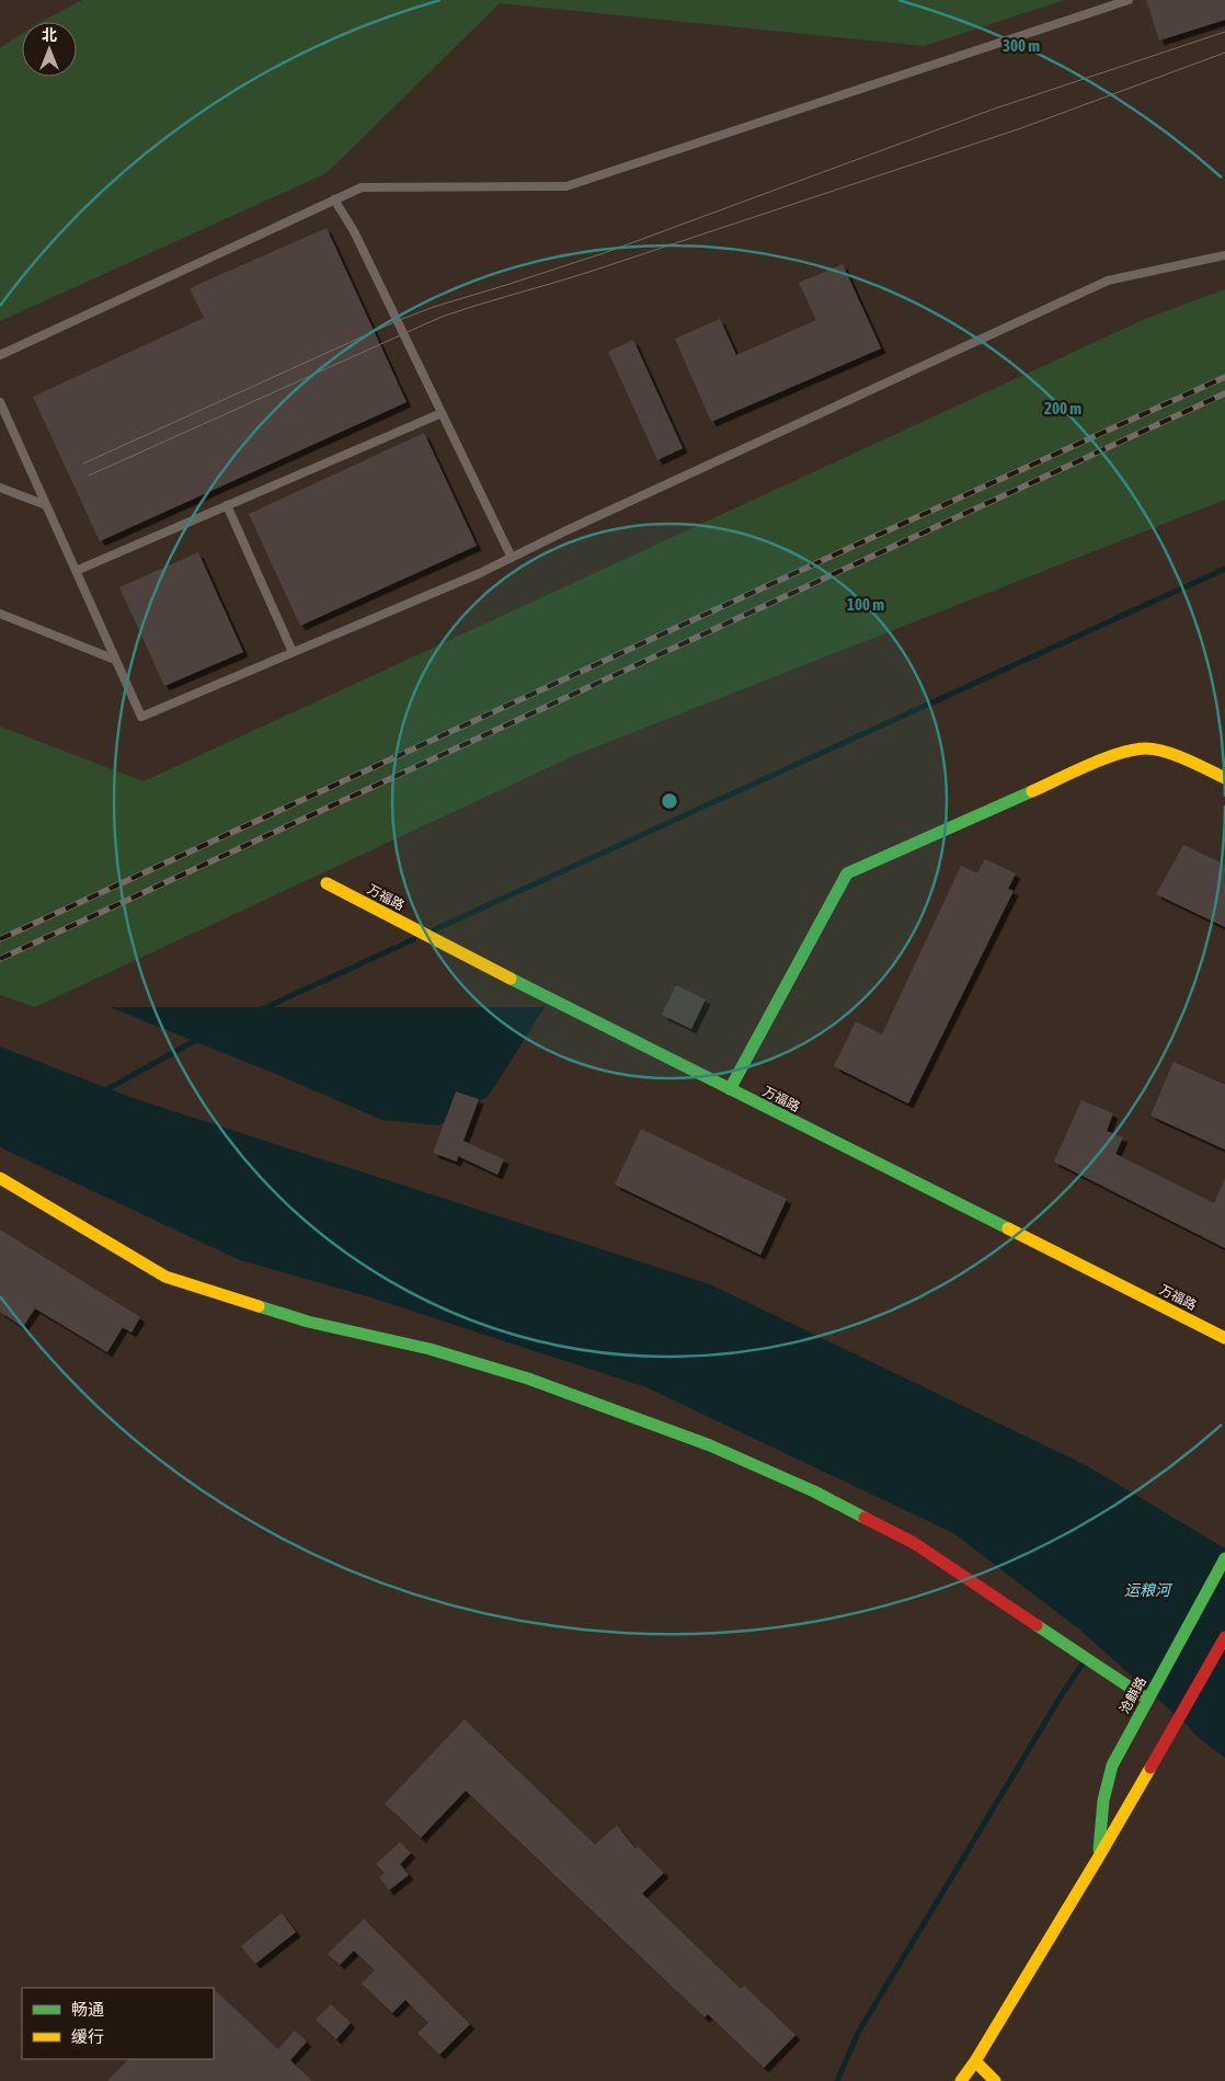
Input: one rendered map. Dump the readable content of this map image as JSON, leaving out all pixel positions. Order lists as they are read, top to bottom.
{
  "streets": {
    "street": ["万福路", "沧麒路"]
  },
  "water": ["运粮河"],
  "legend": ["畅通", "缓行"],
  "north": "top",
  "rings": ["300 m", "200 m", "100 m"]
}
